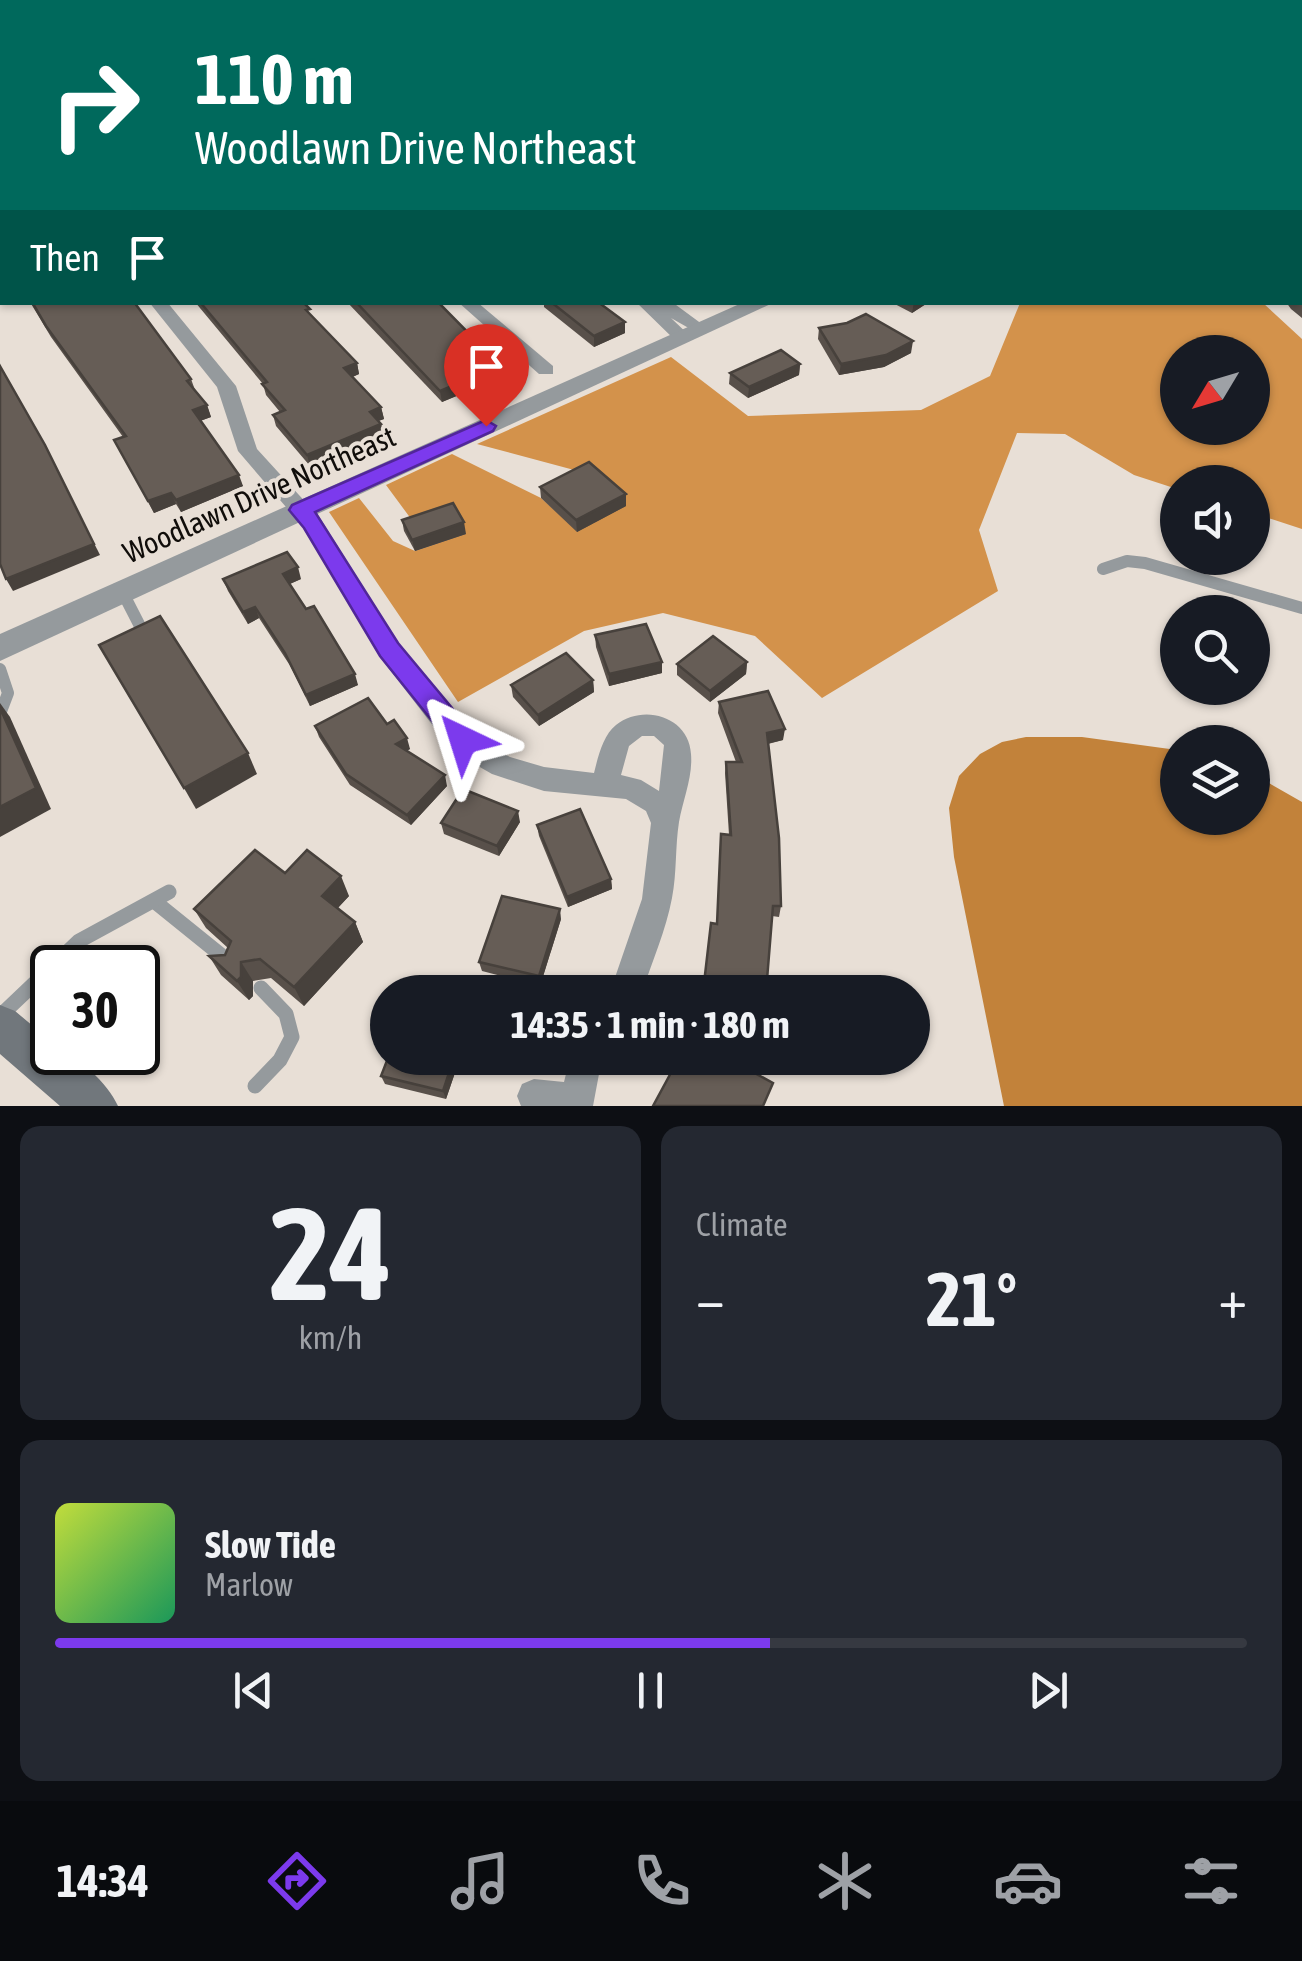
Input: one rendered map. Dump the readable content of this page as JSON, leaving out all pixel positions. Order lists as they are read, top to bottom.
{
  "streets": {
    "street": ["Woodlawn Drive Northeast"]
  },
  "north": "bottom left",
  "page": {
    "turn": ["110 m", "Woodlawn Drive Northeast"],
    "then": "Then",
    "limit": "30",
    "trip": "14:35 · 1 min · 180 m",
    "tile": [
      ["24", "km/h"],
      "Climate"
    ],
    "heat": ["−", "21°", "+"],
    "song": ["Slow Tide", "Marlow"],
    "tabs": "14:34"
  }
}
